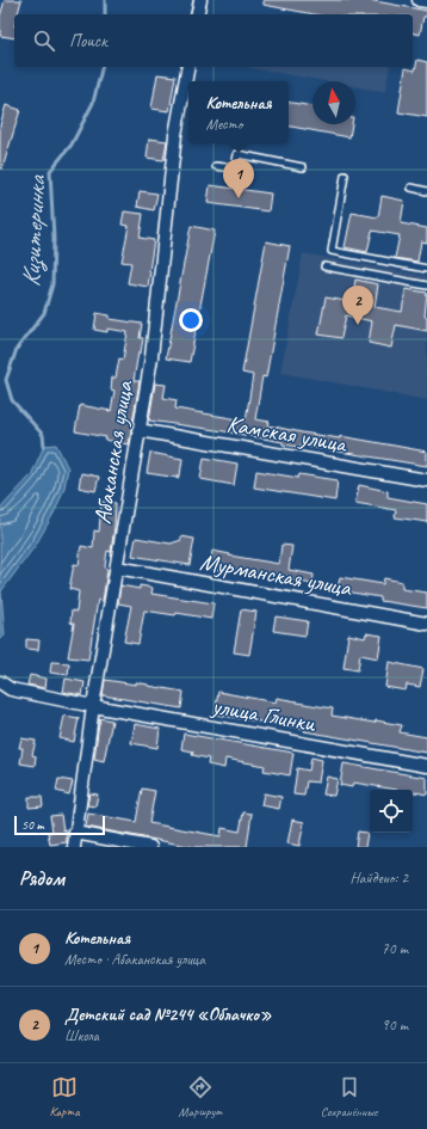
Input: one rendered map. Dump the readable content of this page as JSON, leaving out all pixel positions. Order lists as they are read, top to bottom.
{
  "streets": {
    "street": [
      "Камская улица",
      "Абаканская улица",
      "Мурманская улица",
      "улица Глинки"
    ]
  },
  "crossings": [
    ["Камская улица", "Абаканская улица"],
    ["Абаканская улица", "Мурманская улица"],
    ["Абаканская улица", "улица Глинки"]
  ],
  "water": ["Кизитеринка"],
  "scale_bar": "50 m",
  "north": "top",
  "page": {
    "search": "Поиск",
    "popup": ["Котельная", "Место"],
    "pins": ["1", "2"],
    "scale": "50 m",
    "heading": ["Рядом", "Найдено: 2"],
    "list": [
      {
        "mark": "1",
        "name": "Котельная",
        "note": "Место · Абаканская улица",
        "value": "70 m"
      },
      {
        "mark": "2",
        "name": "Детский сад №244 «Облачко»",
        "note": "Школа",
        "value": "90 m"
      }
    ],
    "nav": ["Карта", "Маршрут", "Сохранённые"]
  }
}
